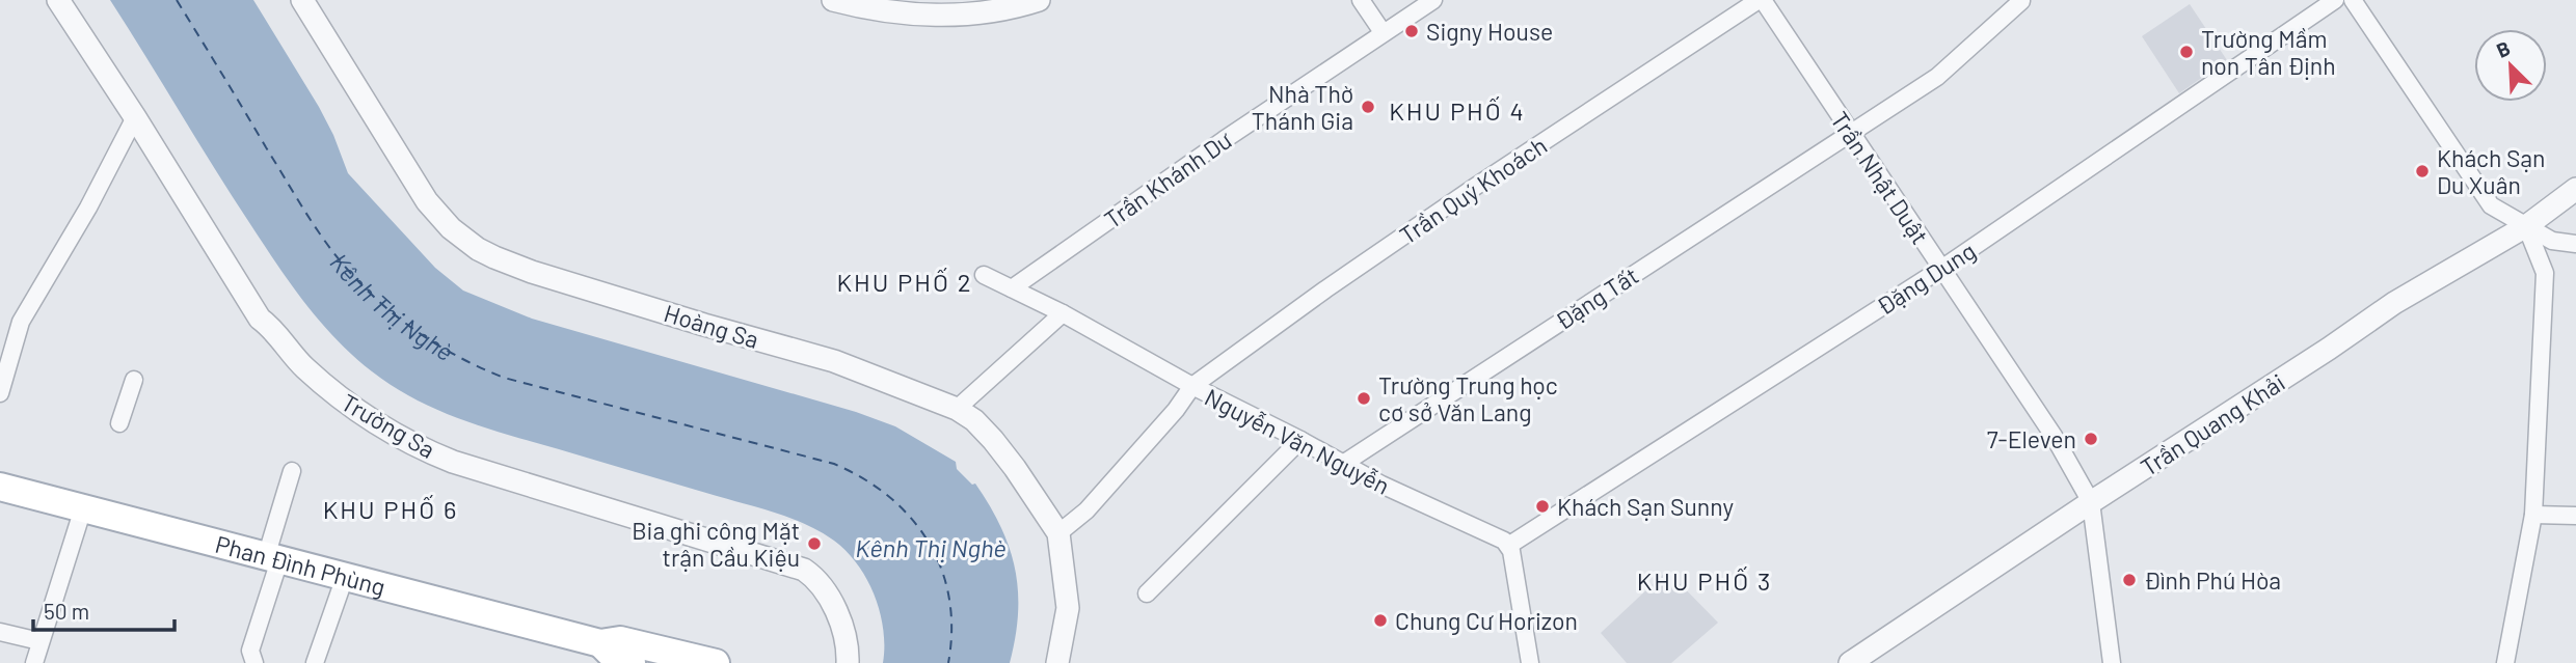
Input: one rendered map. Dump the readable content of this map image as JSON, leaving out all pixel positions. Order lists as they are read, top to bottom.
{
  "streets": {
    "main road": ["Phan Đình Phùng"],
    "street": [
      "Trần Nhật Duật",
      "Trần Khánh Dư",
      "Trần Quý Khoách",
      "Đặng Dung",
      "Ðặng Tất",
      "Hoàng Sa",
      "Trần Quang Khải",
      "Trường Sa",
      "Nguyễn Văn Nguyễn"
    ]
  },
  "crossings": [
    ["Trần Nhật Duật", "Trần Quý Khoách"],
    ["Trần Nhật Duật", "Đặng Dung"],
    ["Trần Nhật Duật", "Ðặng Tất"],
    ["Trần Nhật Duật", "Trần Quang Khải"],
    ["Trần Khánh Dư", "Nguyễn Văn Nguyễn"],
    ["Trần Quý Khoách", "Hoàng Sa"],
    ["Trần Quý Khoách", "Nguyễn Văn Nguyễn"],
    ["Đặng Dung", "Nguyễn Văn Nguyễn"],
    ["Ðặng Tất", "Nguyễn Văn Nguyễn"]
  ],
  "districts": [
    "KHU PHỐ 4",
    "KHU PHỐ 2",
    "KHU PHỐ 6",
    "KHU PHỐ 3"
  ],
  "water": ["Kênh Thị Nghè"],
  "places": [
    "Signy House",
    "Trường Mầm non Tân Định",
    "Nhà Thờ Thánh Gia",
    "Khách Sạn Du Xuân",
    "Trường Trung học cơ sở Văn Lang",
    "7-Eleven",
    "Khách Sạn Sunny",
    "Bia ghi công Mặt trận Cầu Kiệu",
    "Đình Phú Hòa",
    "Chung Cư Horizon"
  ],
  "scale_bar": "50 m",
  "north": "top left"
}
